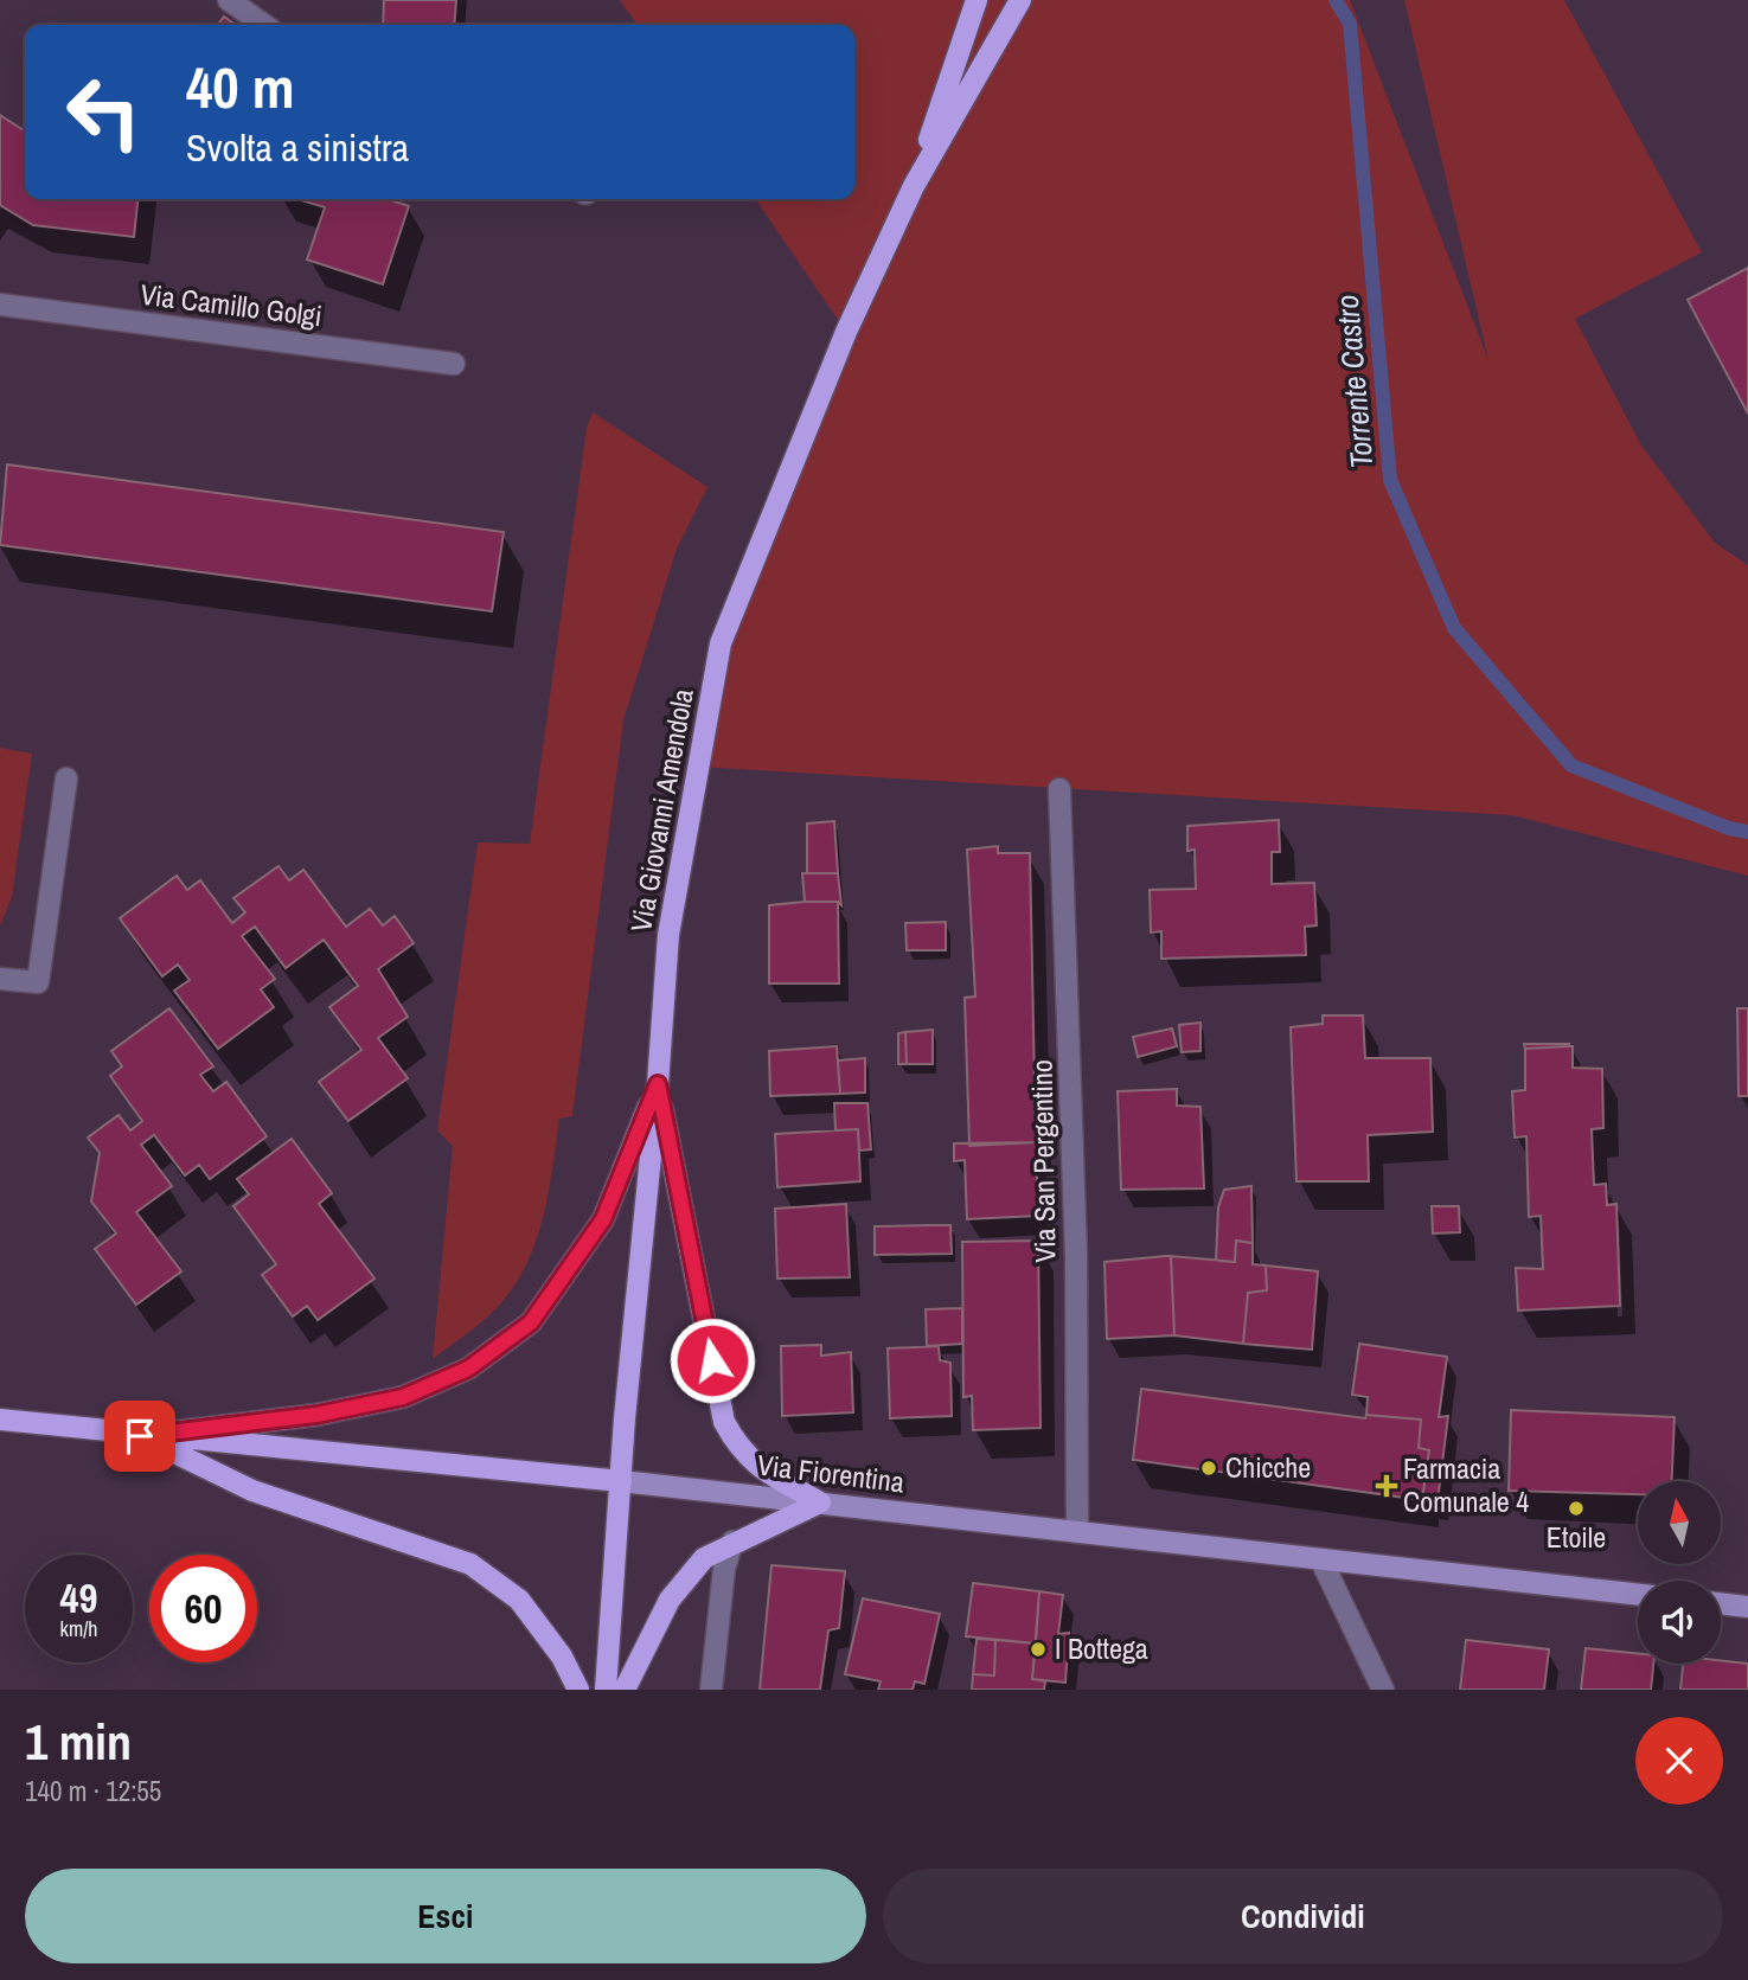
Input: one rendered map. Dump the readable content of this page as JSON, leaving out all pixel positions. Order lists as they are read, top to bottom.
{
  "streets": {
    "main road": ["Via Giovanni Amendola", "Via Fiorentina"],
    "street": ["Via Camillo Golgi", "Via San Pergentino"]
  },
  "crossings": [
    ["Via Giovanni Amendola", "Via Fiorentina"],
    ["Via San Pergentino", "Via Fiorentina"]
  ],
  "water": ["Torrente Castro"],
  "places": {
    "other": ["Chicche", "Etoile", "I Bottega"],
    "health": ["Farmacia Comunale 4"]
  },
  "north": "top",
  "page": {
    "turn": ["40 m", "Svolta a sinistra"],
    "speed": "49 km/h",
    "limit": "60",
    "heading": ["1 min", "140 m · 12:55"],
    "buttons": ["Esci", "Condividi"]
  }
}
